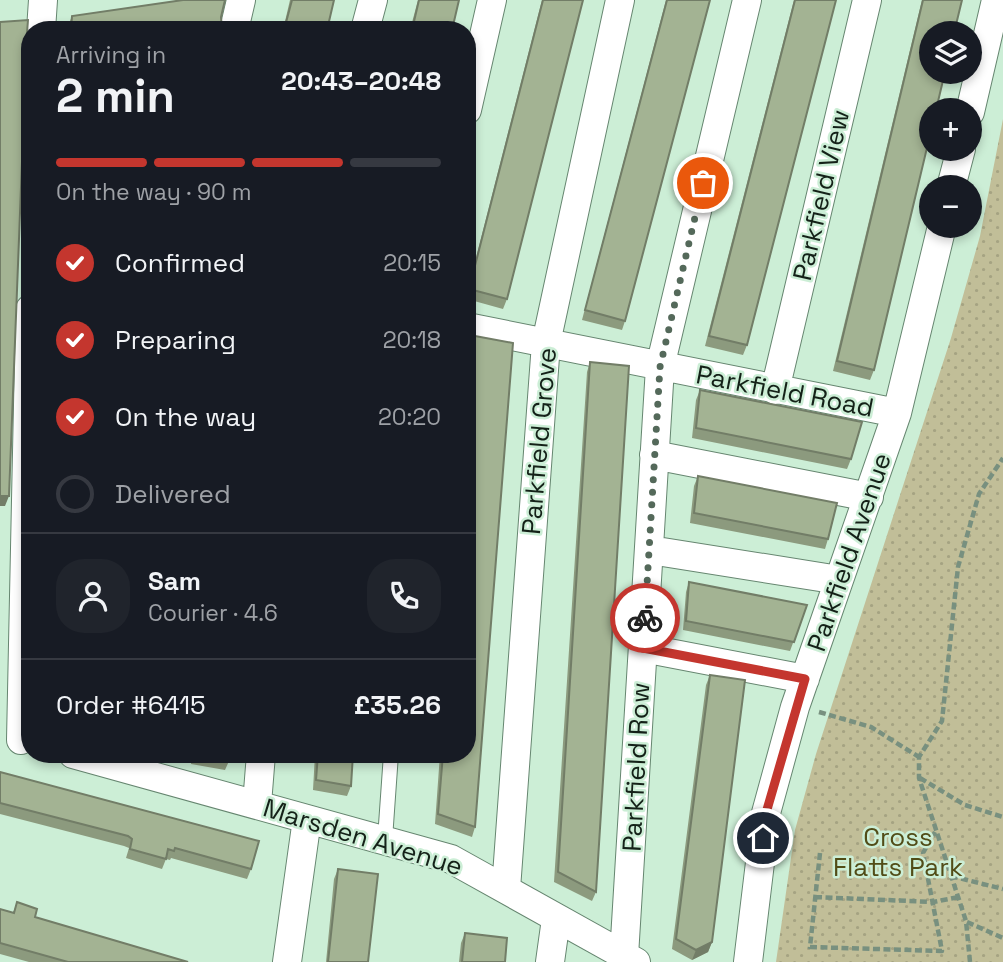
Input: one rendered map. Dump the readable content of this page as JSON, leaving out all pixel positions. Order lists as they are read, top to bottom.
{
  "streets": {
    "street": [
      "Parkfield View",
      "Parkfield Road",
      "Parkfield Grove",
      "Parkfield Avenue",
      "Parkfield Row",
      "Marsden Avenue"
    ]
  },
  "crossings": [
    ["Parkfield View", "Parkfield Road"],
    ["Parkfield Road", "Parkfield Grove"],
    ["Parkfield Road", "Parkfield Avenue"],
    ["Parkfield Road", "Parkfield Row"],
    ["Parkfield Grove", "Marsden Avenue"],
    ["Parkfield Row", "Marsden Avenue"]
  ],
  "parks": ["Cross Flatts Park"],
  "page": {
    "map_buttons": ["+", "−"],
    "heading": ["2 min", "Arriving in", "20:43–20:48"],
    "panel": [
      "Sam",
      "Courier · 4.6",
      "Order #6415",
      "£35.26"
    ],
    "bar": "On the way · 90 m",
    "list": [
      ["Confirmed", "20:15"],
      ["Preparing", "20:18"],
      ["On the way", "20:20"],
      "Delivered"
    ]
  }
}
